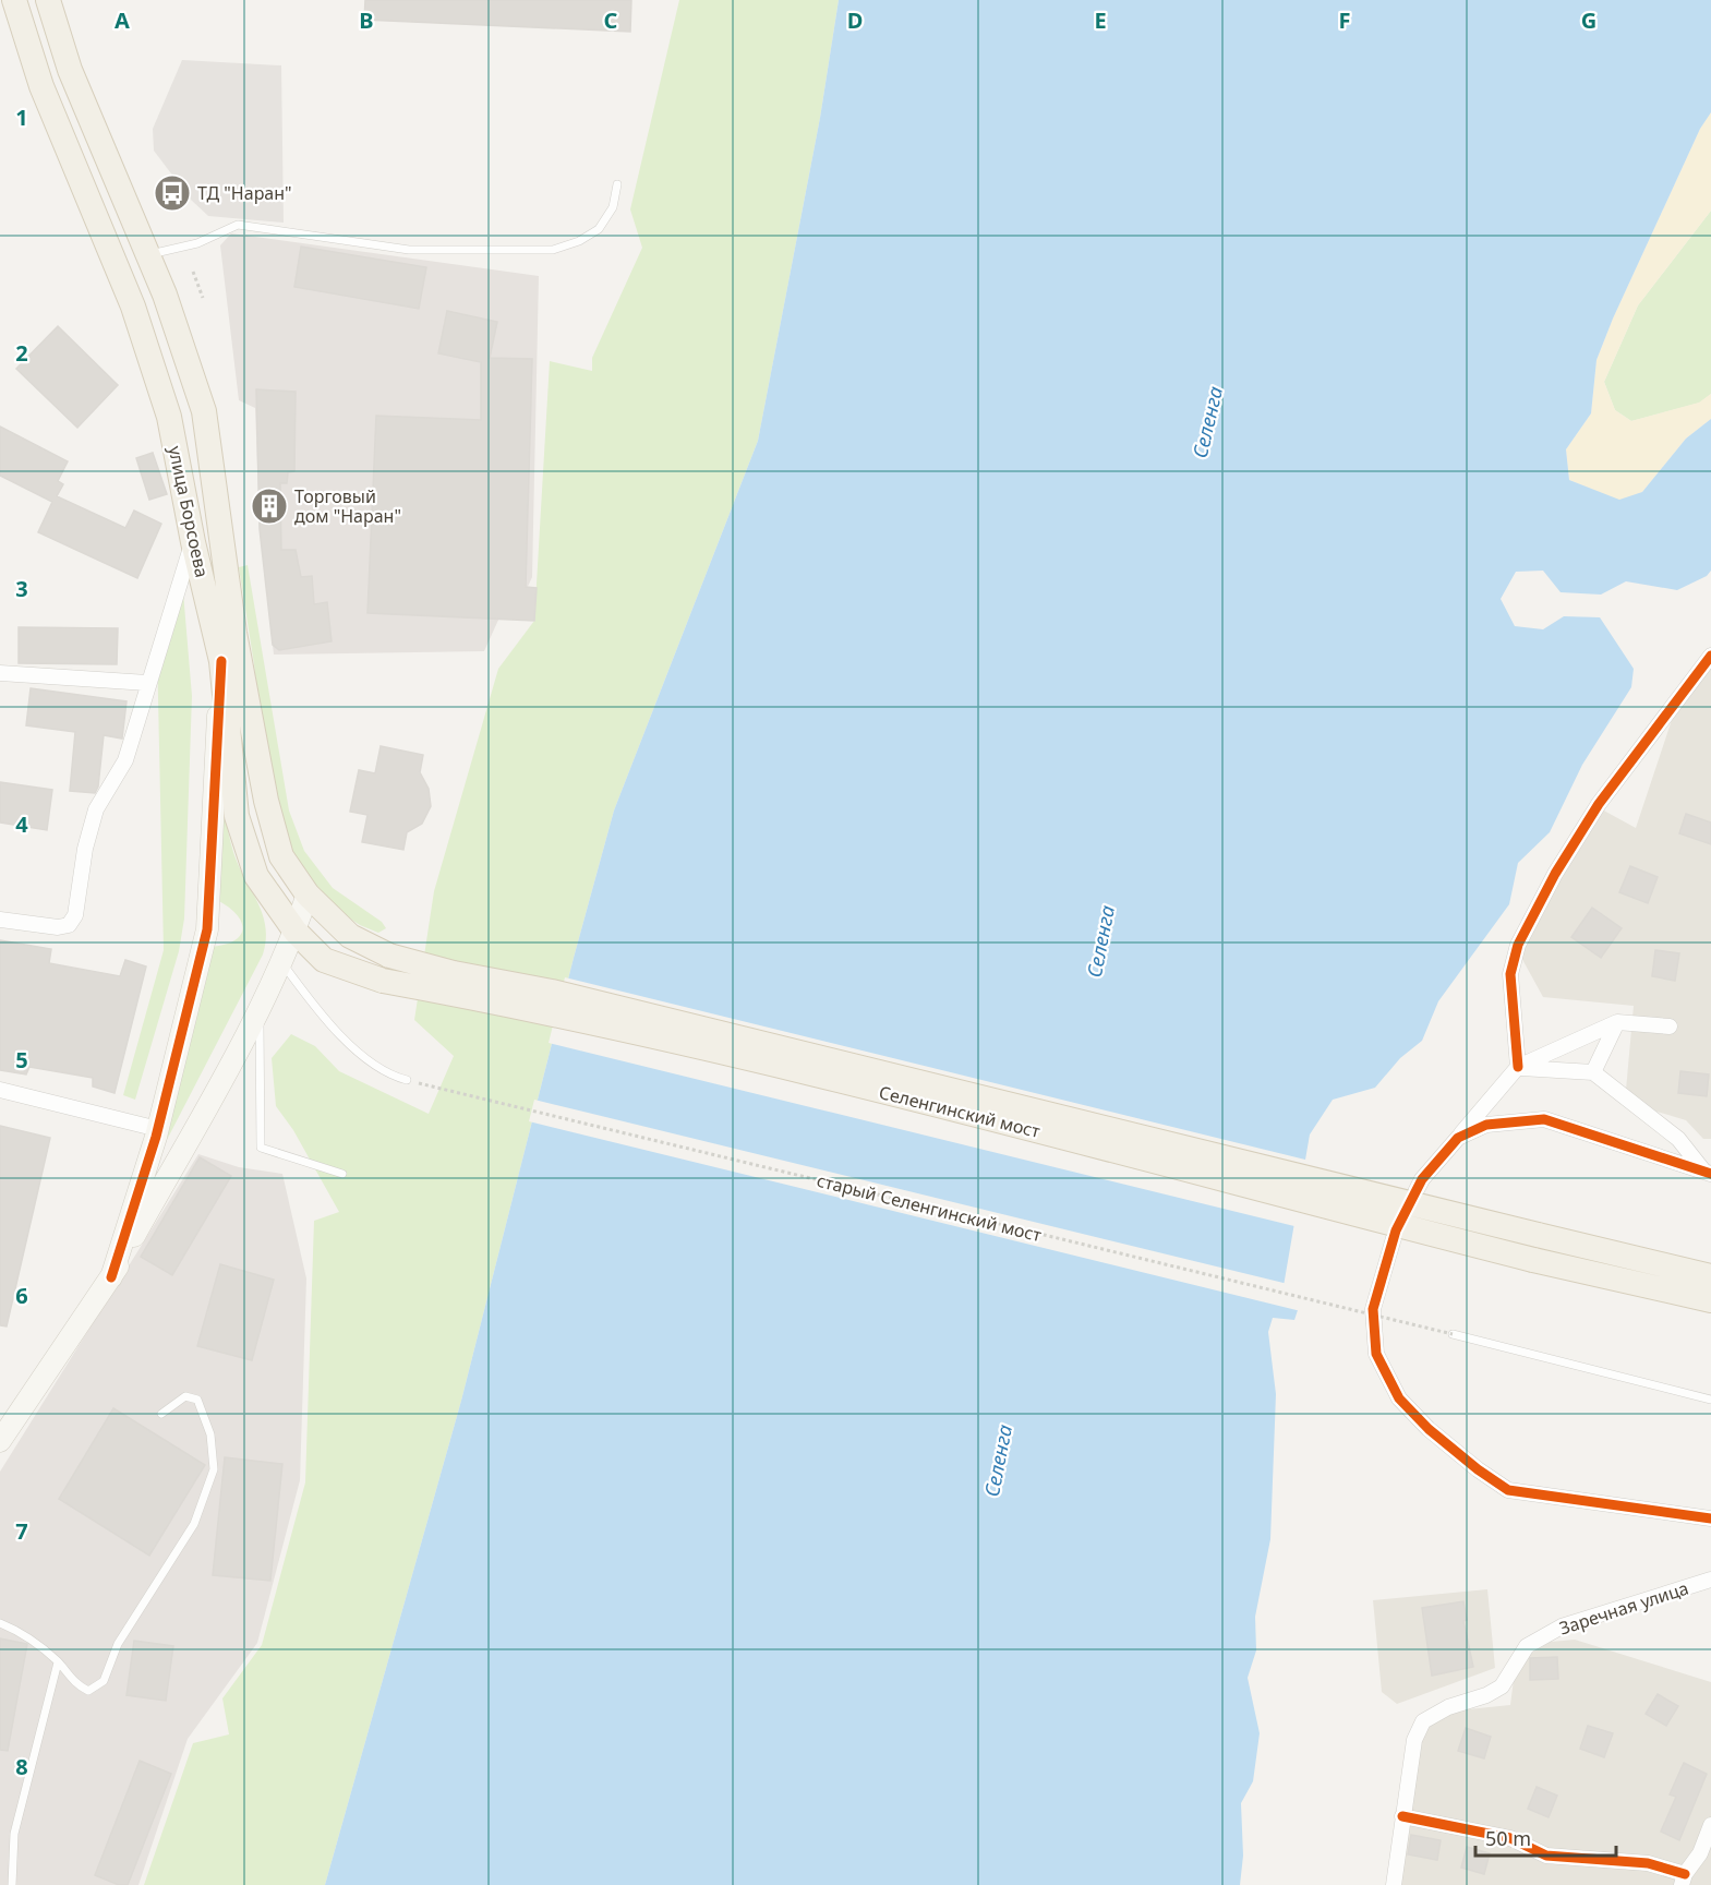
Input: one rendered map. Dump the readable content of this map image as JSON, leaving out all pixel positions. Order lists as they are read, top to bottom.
{
  "streets": {
    "main road": ["улица Борсоева", "Селенгинский мост"],
    "street": ["Заречная улица"],
    "path": ["старый Селенгинский мост"]
  },
  "crossings": [
    ["улица Борсоева", "Селенгинский мост"]
  ],
  "water": ["Селенга"],
  "places": {
    "bus stop": ["ТД \"Наран\""],
    "building": ["Торговый дом \"Наран\""]
  },
  "scale_bar": "50 m",
  "grid": {
    "columns": [
      "A",
      "B",
      "C",
      "D",
      "E",
      "F",
      "G"
    ],
    "rows": [
      "1",
      "2",
      "3",
      "4",
      "5",
      "6",
      "7",
      "8"
    ]
  }
}
